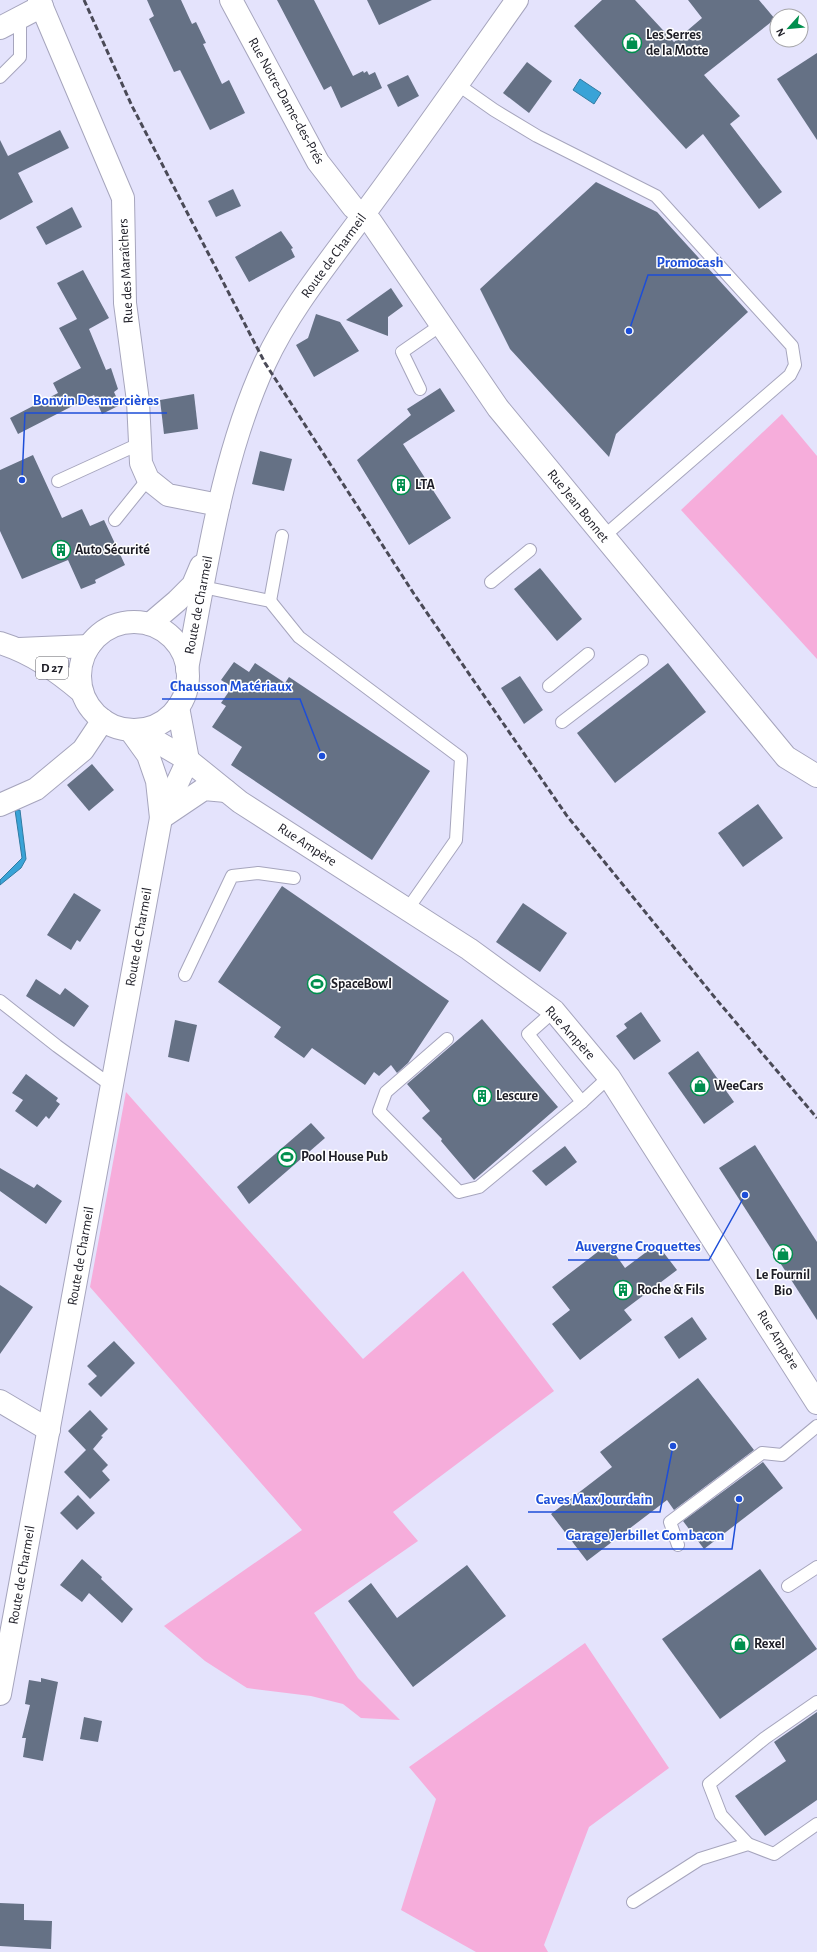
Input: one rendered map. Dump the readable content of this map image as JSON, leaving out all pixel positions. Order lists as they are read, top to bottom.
{
  "streets": {
    "main road": [
      "Rue Notre-Dame-des-Prés",
      "Route de Charmeil",
      "Rue des Maraîchers",
      "Rue Jean Bonnet",
      "D 27",
      "Rue Ampère"
    ]
  },
  "crossings": [
    ["Rue Notre-Dame-des-Prés", "Route de Charmeil"],
    ["Rue Notre-Dame-des-Prés", "Rue Jean Bonnet"],
    ["Route de Charmeil", "Rue des Maraîchers"],
    ["Route de Charmeil", "Rue Jean Bonnet"],
    ["Route de Charmeil", "D 27"],
    ["Route de Charmeil", "Rue Ampère"],
    ["D 27", "Rue Ampère"]
  ],
  "places": {
    "shop": [
      "Les Serres de la Motte",
      "WeeCars",
      "Le Fournil Bio",
      "Rexel"
    ],
    "other": [
      "Promocash",
      "Bonvin Desmercières",
      "Chausson Matériaux",
      "Auvergne Croquettes",
      "Caves Max Jourdain",
      "Garage Jerbillet Combacon"
    ],
    "building": [
      "LTA",
      "Auto Sécurité",
      "Lescure",
      "Roche & Fils"
    ],
    "sports": ["SpaceBowl", "Pool House Pub"]
  },
  "north": "bottom left"
}
